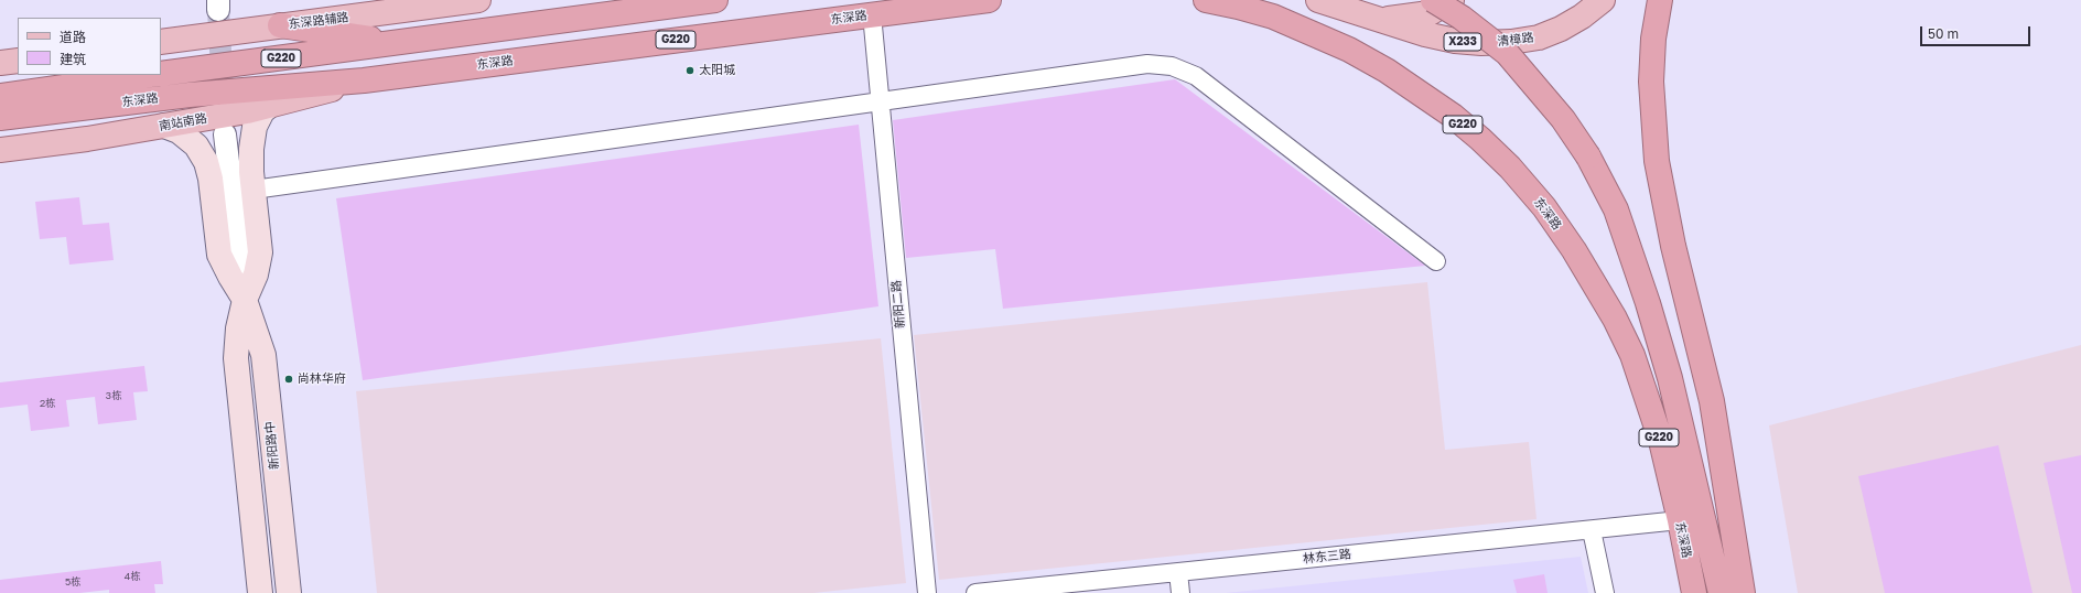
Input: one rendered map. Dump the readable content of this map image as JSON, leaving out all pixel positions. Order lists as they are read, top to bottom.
{
  "streets": {
    "highway": ["东深路", "G220"],
    "main road": [
      "东深路辅路",
      "清樟路",
      "X233",
      "南站南路",
      "新阳路中"
    ],
    "street": ["新阳二路", "林东三路"]
  },
  "crossings": [
    ["东深路", "南站南路"],
    ["东深路", "新阳二路"],
    ["东深路", "林东三路"]
  ],
  "places": ["太阳城", "尚林华府"],
  "house_numbers": [
    "3栋",
    "2栋",
    "4栋",
    "5栋"
  ],
  "legend": ["道路", "建筑"],
  "scale_bar": "50 m"
}
